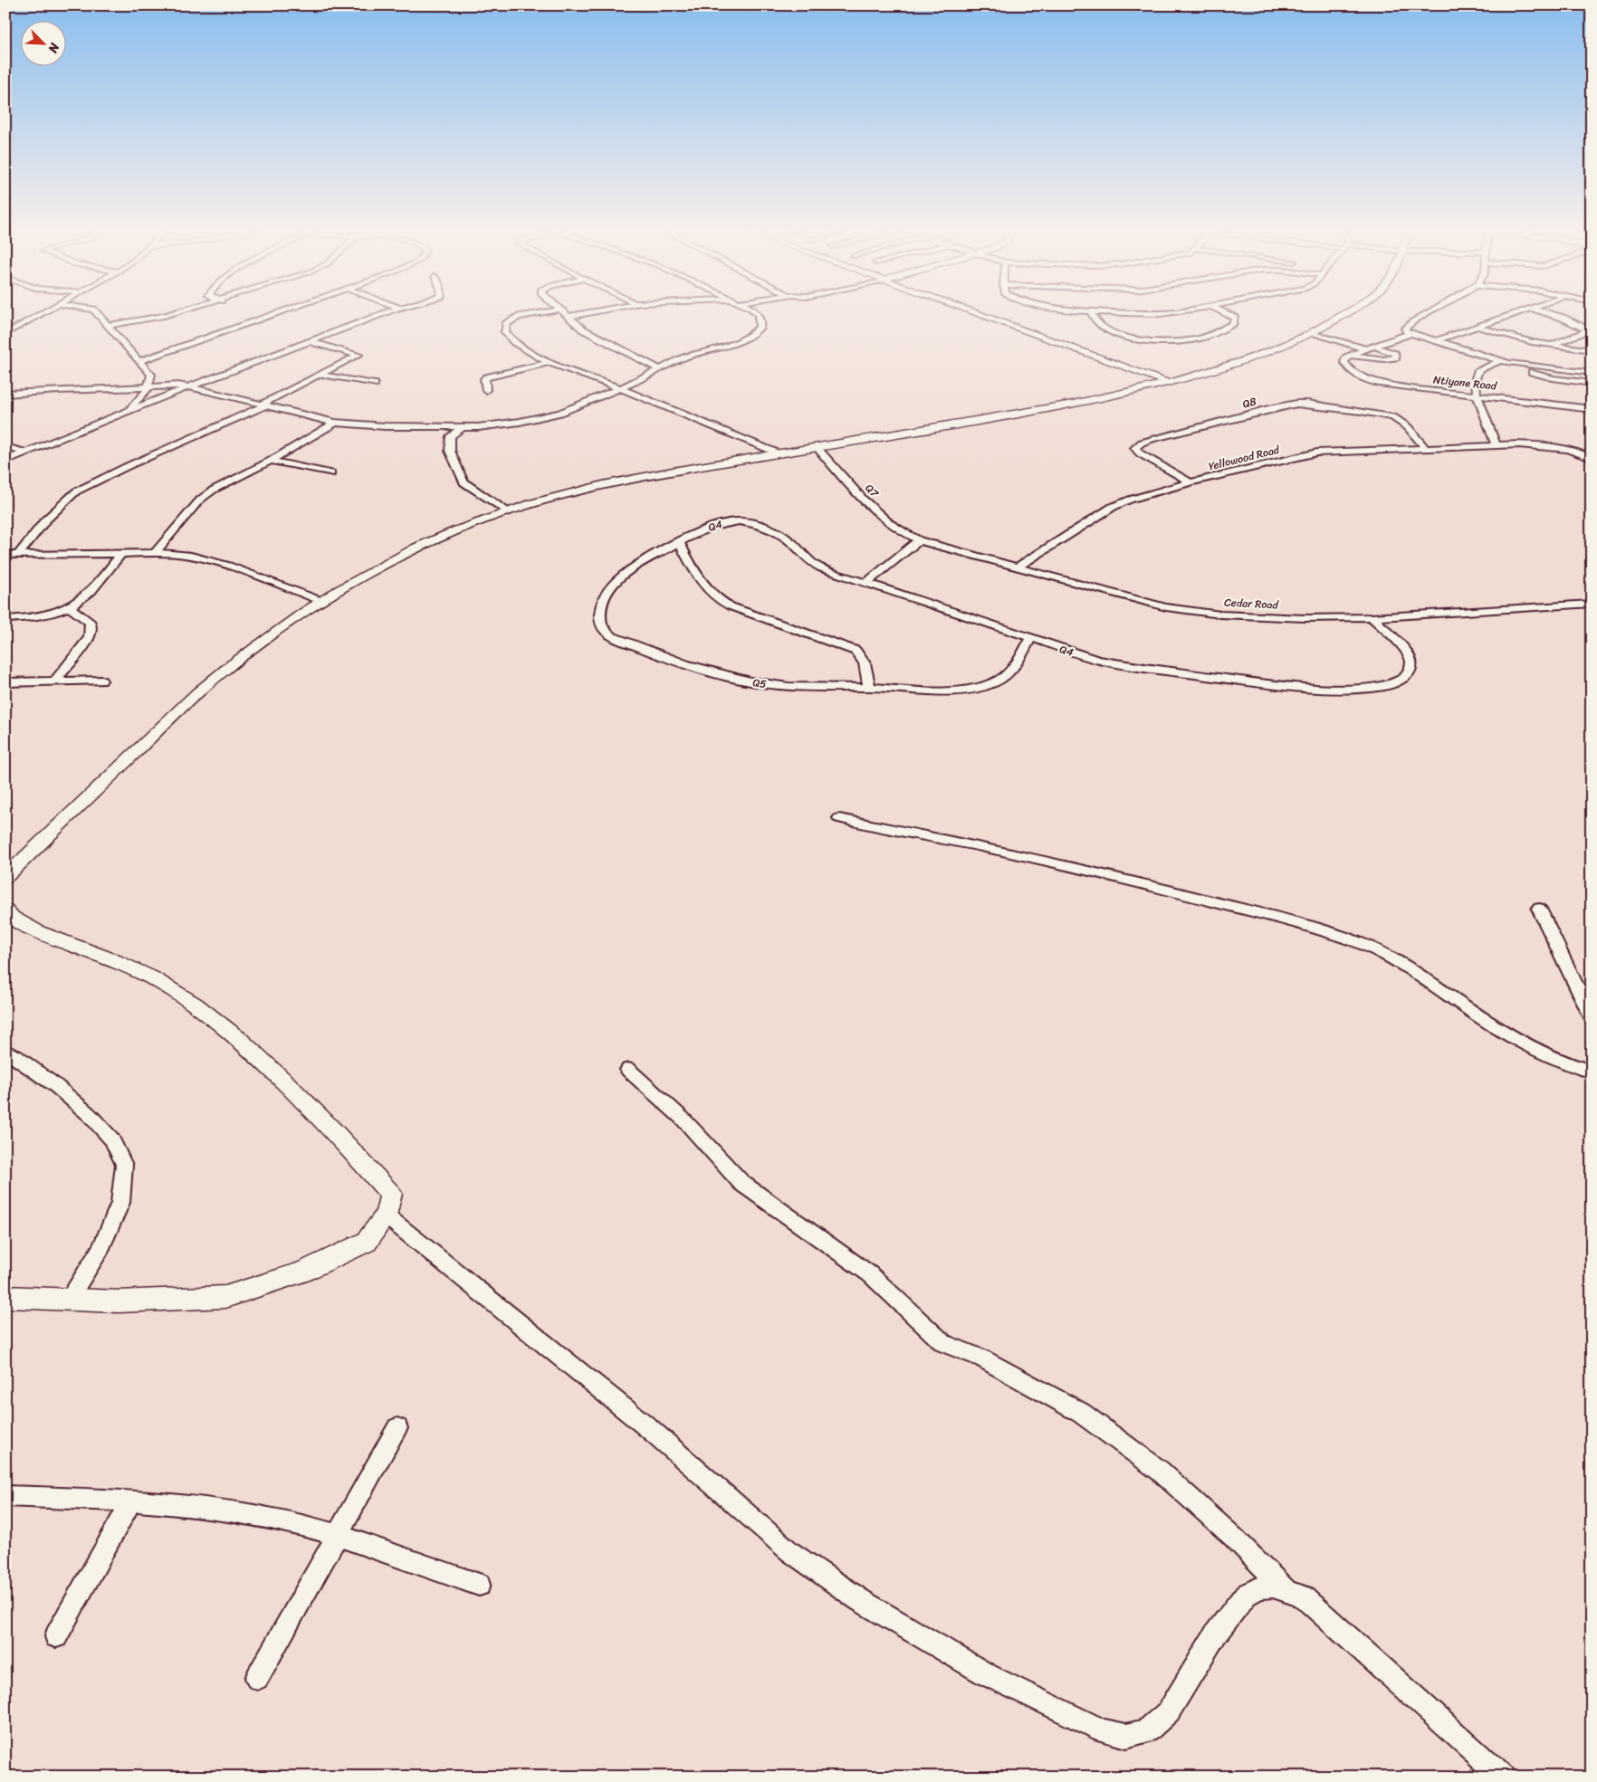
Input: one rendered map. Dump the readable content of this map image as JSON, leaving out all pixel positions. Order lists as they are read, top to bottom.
{
  "streets": {
    "street": [
      "Ntiyane Road",
      "Q8",
      "Yellowood Road",
      "Q7",
      "Q4",
      "Cedar Road",
      "Q5"
    ]
  },
  "crossings": [
    ["Q8", "Yellowood Road"],
    ["Yellowood Road", "Cedar Road"],
    ["Q7", "Cedar Road"],
    ["Q4", "Cedar Road"],
    ["Q4", "Q5"]
  ],
  "north": "bottom right"
}
